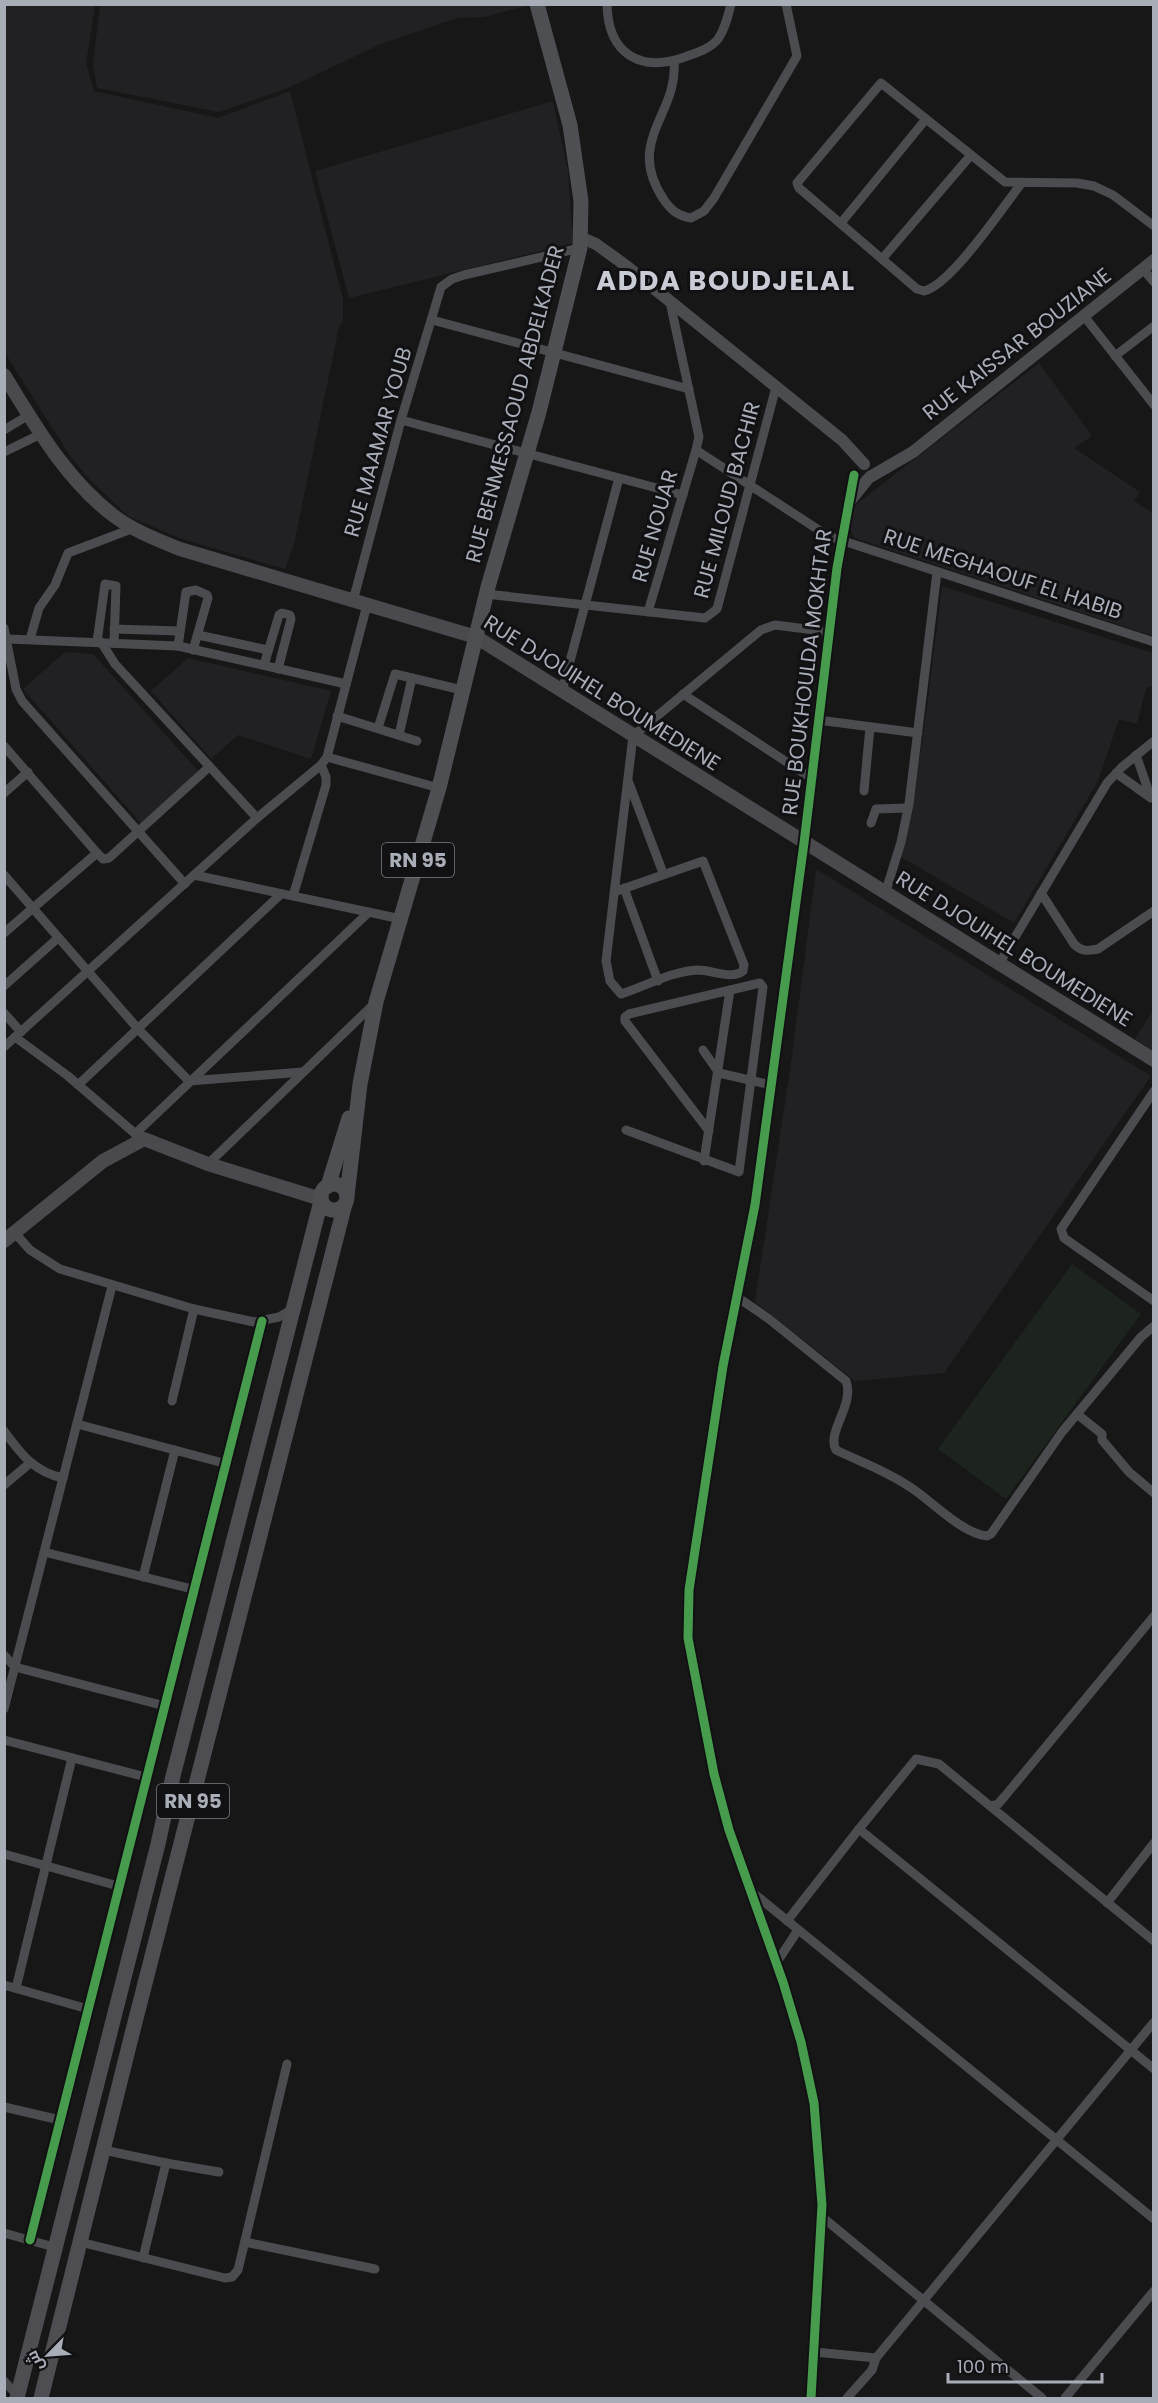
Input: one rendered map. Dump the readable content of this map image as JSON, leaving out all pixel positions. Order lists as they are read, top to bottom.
{
  "streets": {
    "highway": ["RN 95"],
    "main road": ["RUE BENMESSAOUD ABDELKADER", "RUE DJOUIHEL BOUMEDIENE"],
    "street": [
      "RUE KAISSAR BOUZIANE",
      "RUE MAAMAR YOUB",
      "RUE MILOUD BACHIR",
      "RUE NOUAR",
      "RUE MEGHAOUF EL HABIB",
      "RUE BOUKHOULDA MOKHTAR"
    ]
  },
  "crossings": [
    ["RUE BENMESSAOUD ABDELKADER", "RUE MAAMAR YOUB"],
    ["RUE BENMESSAOUD ABDELKADER", "RUE DJOUIHEL BOUMEDIENE"],
    ["RUE BENMESSAOUD ABDELKADER", "RN 95"],
    ["RUE MAAMAR YOUB", "RUE DJOUIHEL BOUMEDIENE"],
    ["RUE MILOUD BACHIR", "RUE NOUAR"],
    ["RUE MILOUD BACHIR", "RUE MEGHAOUF EL HABIB"],
    ["RUE NOUAR", "RUE MEGHAOUF EL HABIB"],
    ["RUE MEGHAOUF EL HABIB", "RUE BOUKHOULDA MOKHTAR"],
    ["RUE BOUKHOULDA MOKHTAR", "RUE DJOUIHEL BOUMEDIENE"],
    ["RUE DJOUIHEL BOUMEDIENE", "RN 95"]
  ],
  "districts": ["ADDA BOUDJELAL"],
  "scale_bar": "100 m",
  "north": "bottom left"
}
